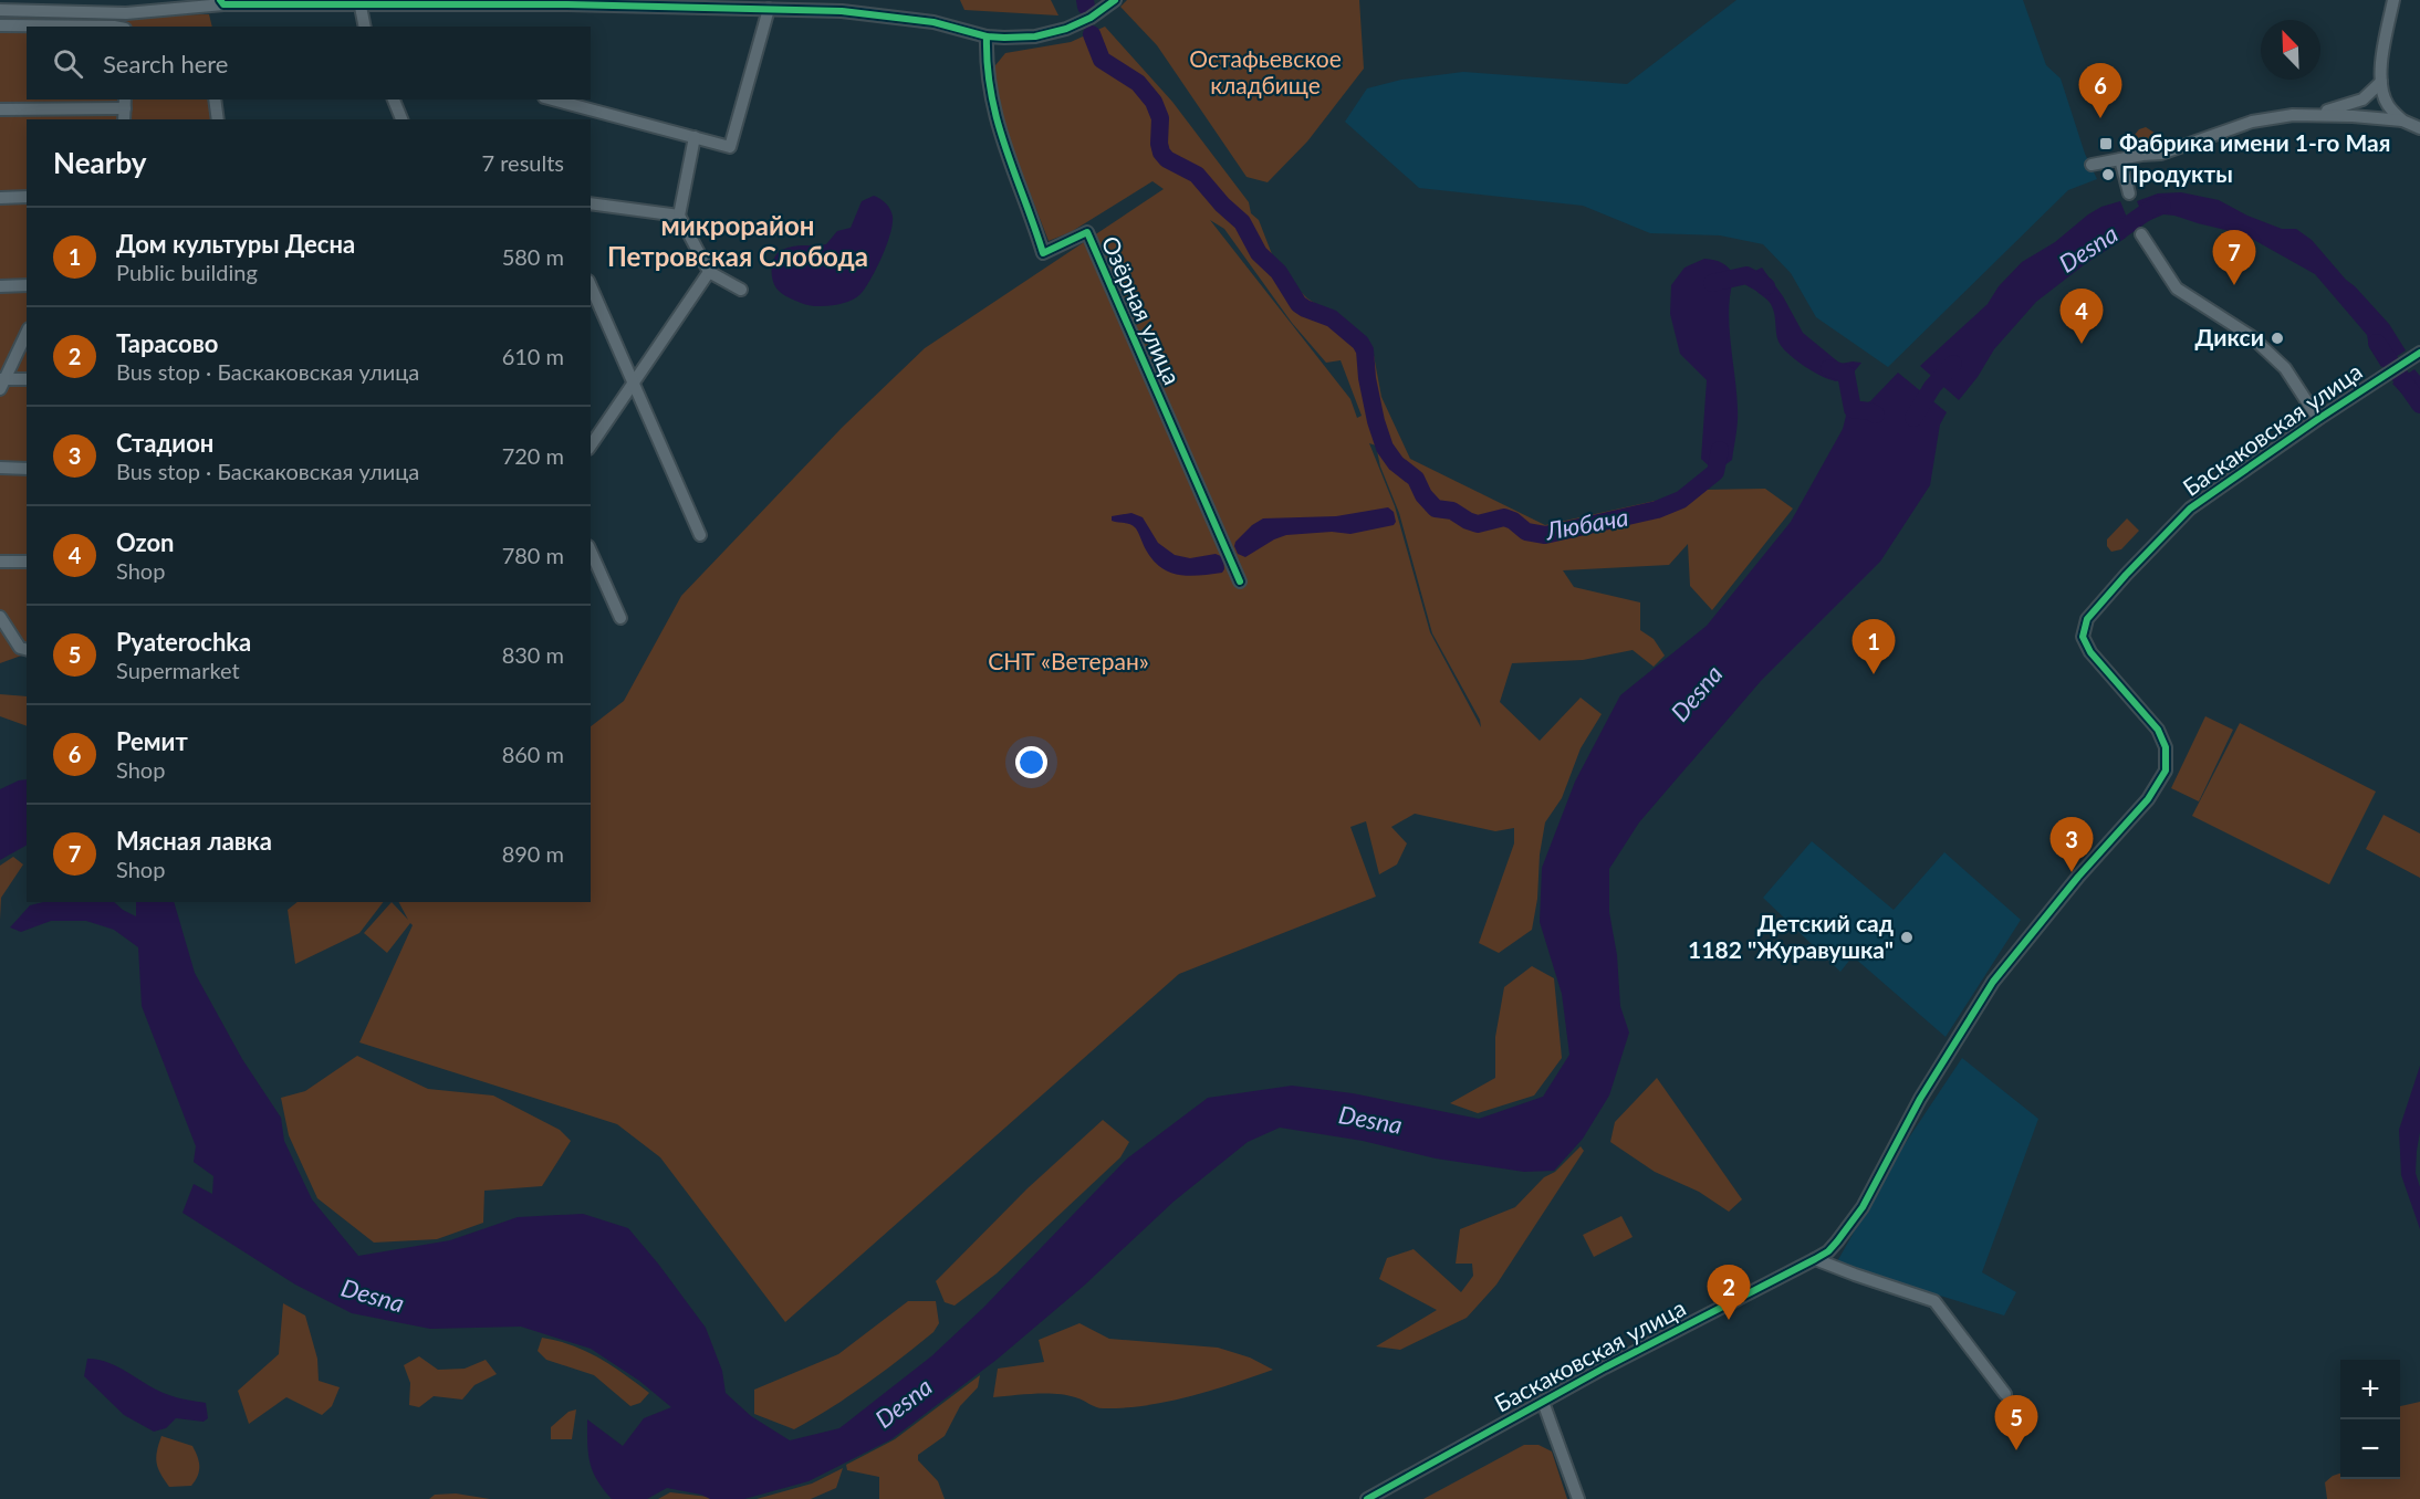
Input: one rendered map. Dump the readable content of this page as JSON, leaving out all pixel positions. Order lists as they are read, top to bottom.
{
  "streets": {
    "street": ["Озёрная улица", "Баскаковская улица"]
  },
  "districts": ["микрорайон Петровская Слобода"],
  "water": ["Desna", "Любача"],
  "parks": ["Остафьевское кладбище", "СНТ «Ветеран»"],
  "places": {
    "transit": ["Фабрика имени 1-го Мая"],
    "other": ["Продукты", "Дикси", "Детский сад 1182 \"Журавушка\""]
  },
  "north": "top left",
  "page": {
    "search": "Search here",
    "pins": [
      "6",
      "7",
      "4",
      "1",
      "3",
      "2",
      "5"
    ],
    "heading": ["Nearby", "7 results"],
    "list": [
      {
        "mark": "1",
        "name": "Дом культуры Десна",
        "note": "Public building",
        "value": "580 m"
      },
      {
        "mark": "2",
        "name": "Тарасово",
        "note": "Bus stop · Баскаковская улица",
        "value": "610 m"
      },
      {
        "mark": "3",
        "name": "Стадион",
        "note": "Bus stop · Баскаковская улица",
        "value": "720 m"
      },
      {
        "mark": "4",
        "name": "Ozon",
        "note": "Shop",
        "value": "780 m"
      },
      {
        "mark": "5",
        "name": "Pyaterochka",
        "note": "Supermarket",
        "value": "830 m"
      },
      {
        "mark": "6",
        "name": "Ремит",
        "note": "Shop",
        "value": "860 m"
      },
      {
        "mark": "7",
        "name": "Мясная лавка",
        "note": "Shop",
        "value": "890 m"
      }
    ],
    "map_buttons": ["+", "−"]
  }
}
